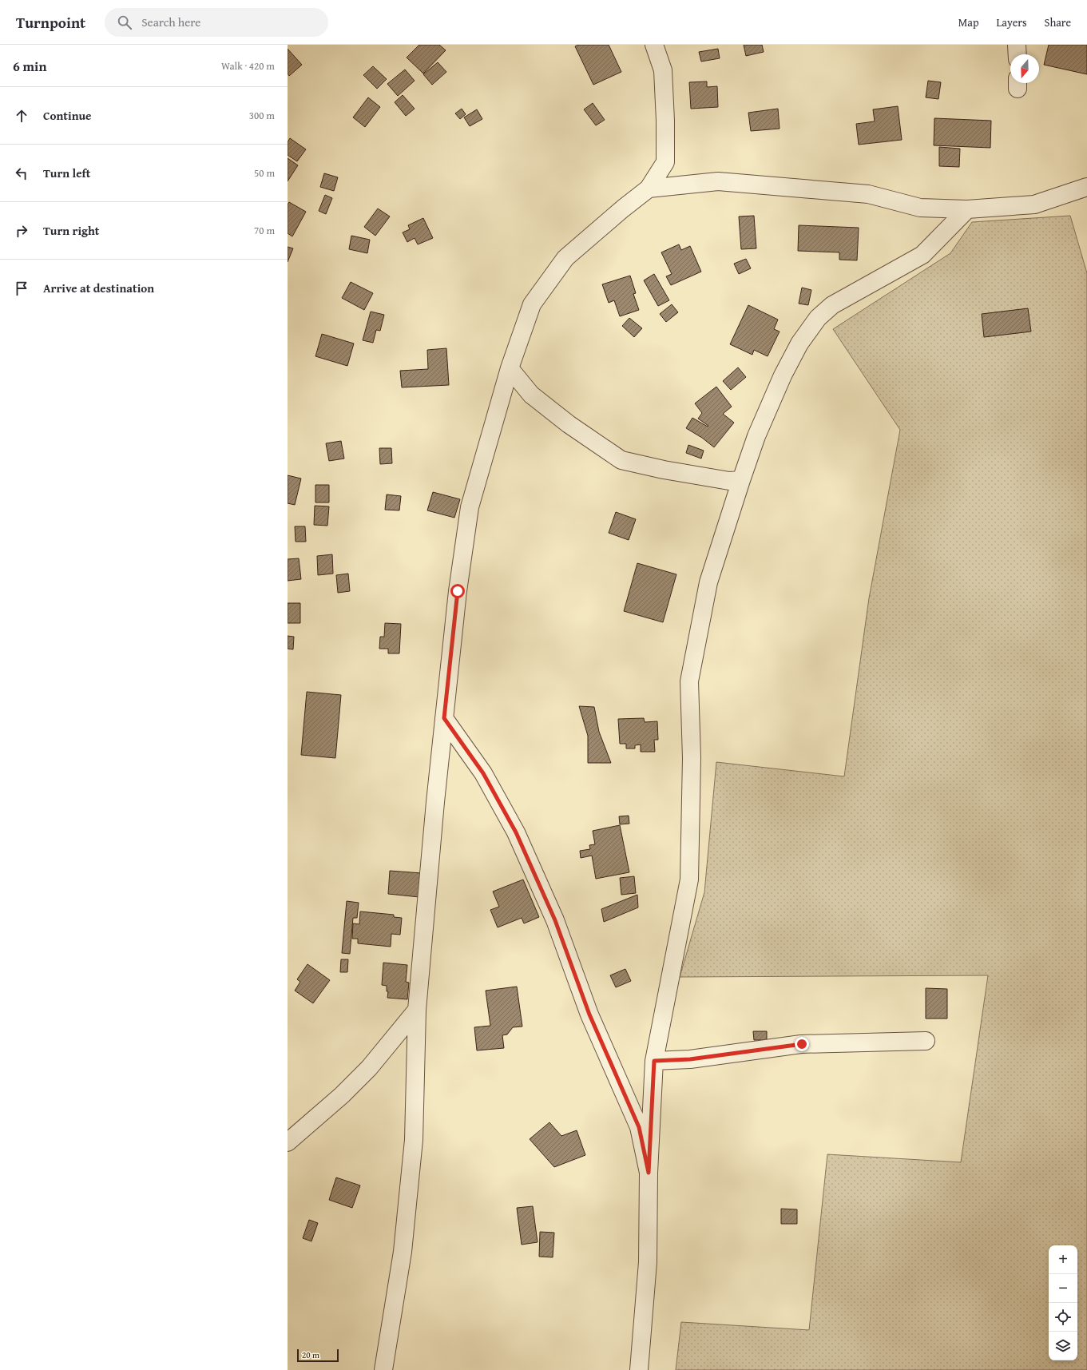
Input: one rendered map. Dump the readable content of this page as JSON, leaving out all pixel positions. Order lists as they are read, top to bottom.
{
  "scale_bar": "20 m",
  "north": "bottom",
  "page": {
    "header": "Turnpoint",
    "search": "Search here",
    "nav": ["Map", "Layers", "Share"],
    "heading": ["6 min", "Walk · 420 m"],
    "list": [
      ["Continue", "300 m"],
      ["Turn left", "50 m"],
      ["Turn right", "70 m"],
      "Arrive at destination"
    ],
    "map_buttons": ["+", "−"],
    "scale": "20 m"
  }
}
